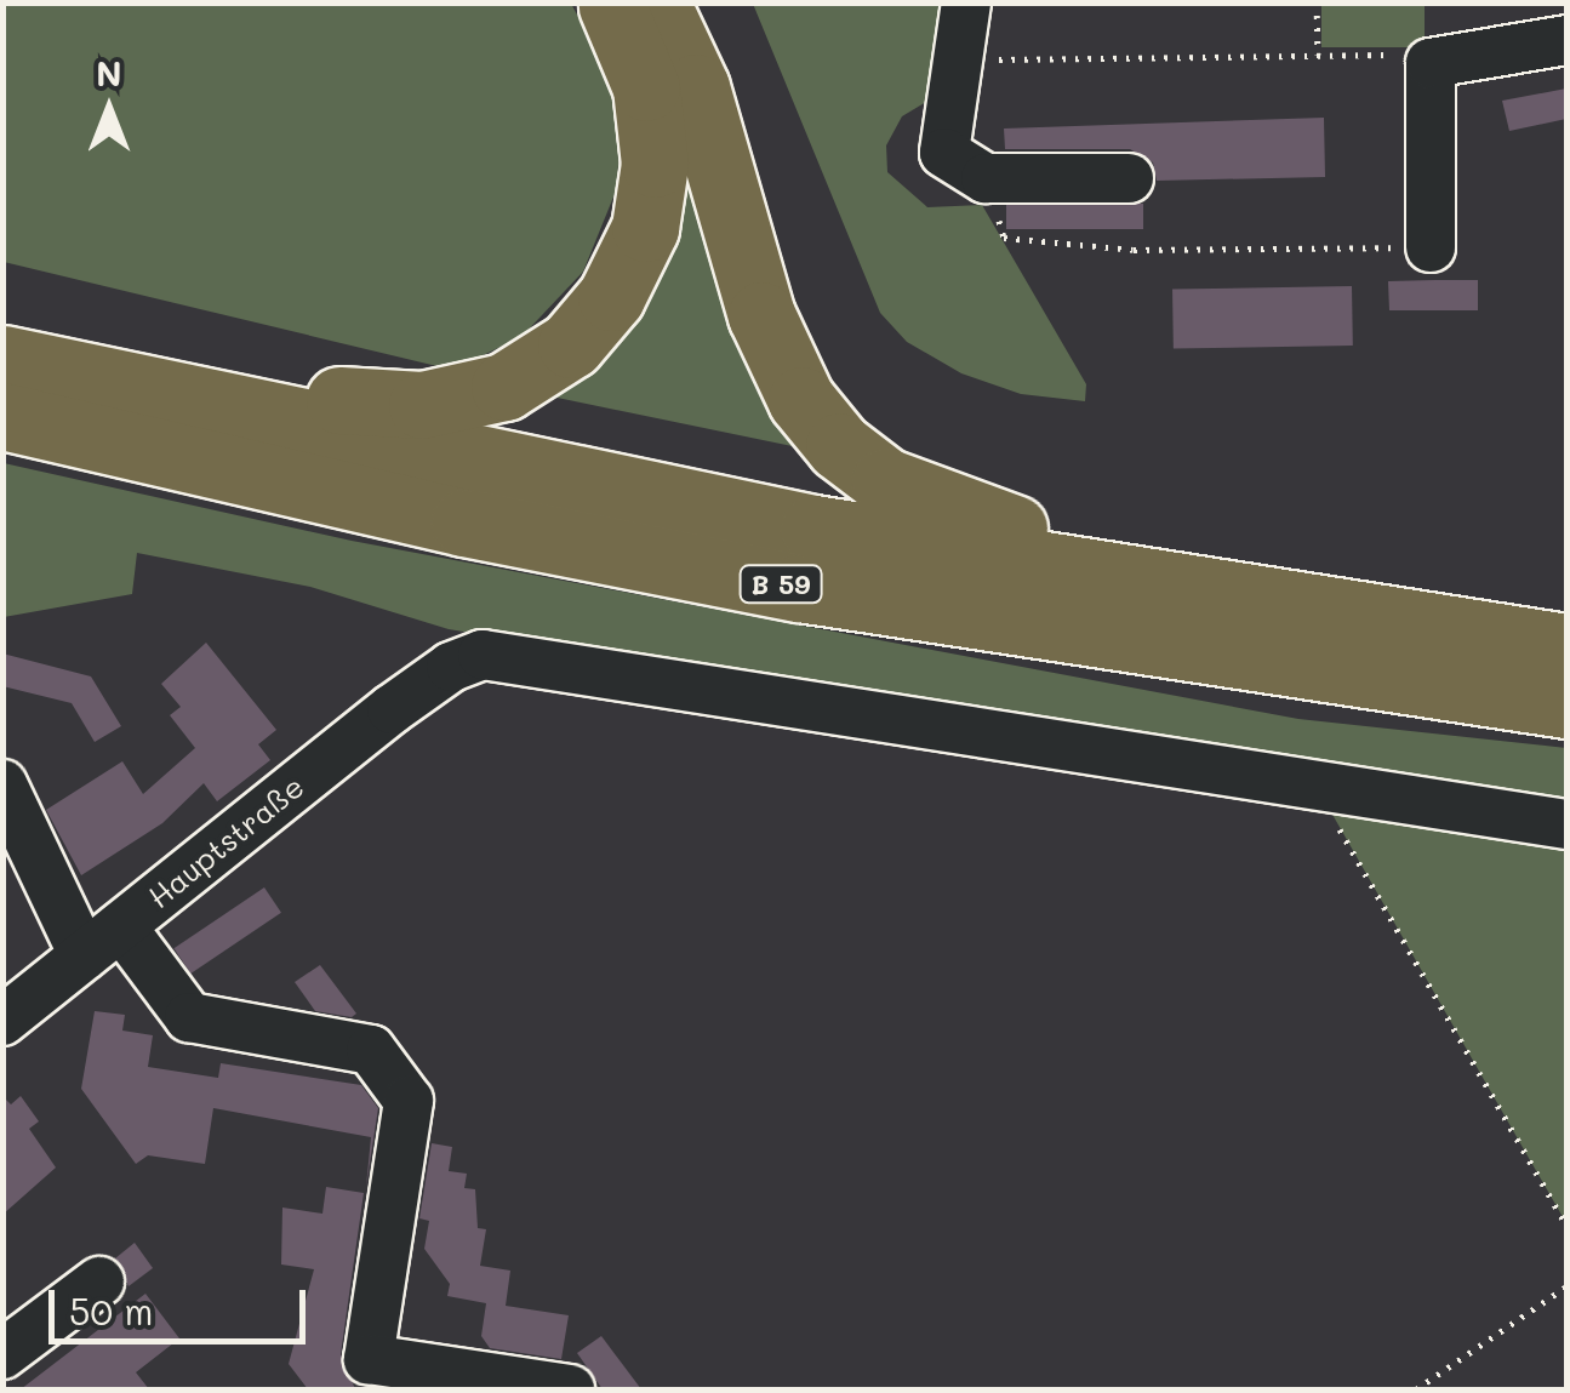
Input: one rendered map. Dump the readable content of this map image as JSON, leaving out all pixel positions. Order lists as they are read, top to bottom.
{
  "streets": {
    "highway": ["B 59"],
    "street": ["Hauptstraße"]
  },
  "scale_bar": "50 m",
  "north": "top"
}
